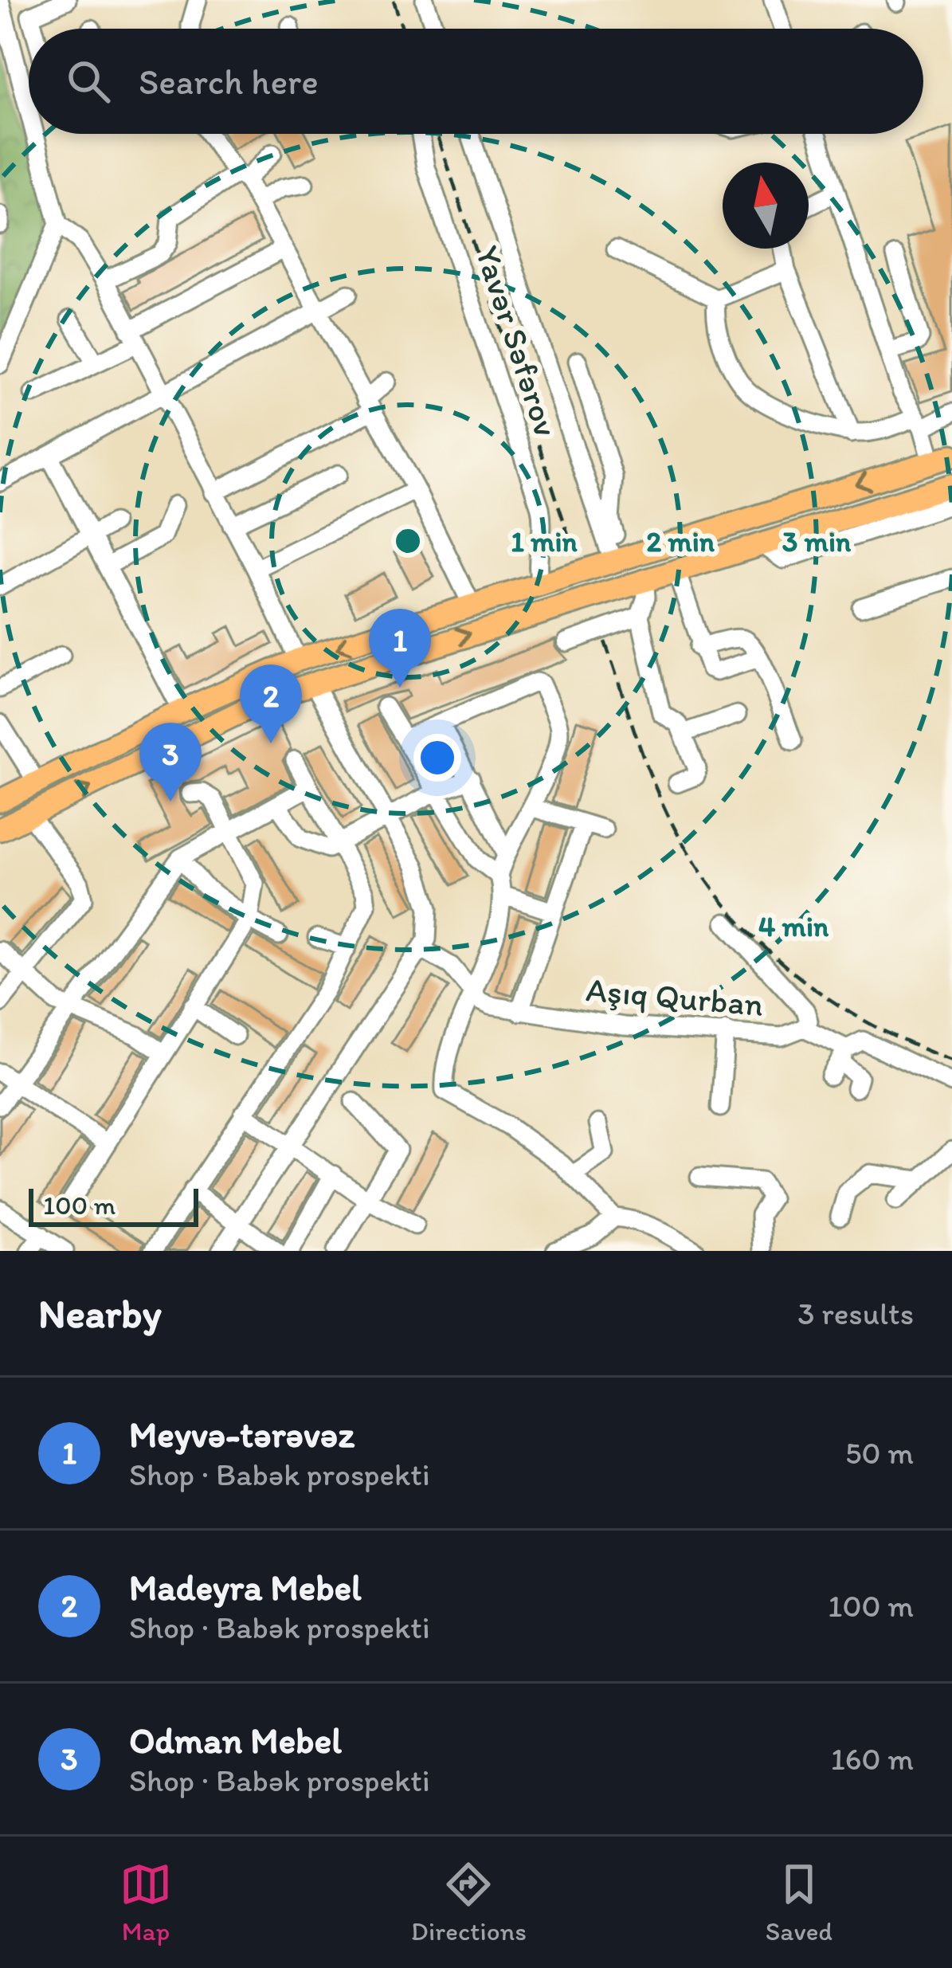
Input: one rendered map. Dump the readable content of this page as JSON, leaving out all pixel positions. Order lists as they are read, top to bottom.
{
  "streets": {
    "street": ["Yavər Səfərov", "Aşıq Qurban"]
  },
  "scale_bar": "100 m",
  "north": "top",
  "page": {
    "search": "Search here",
    "pins": ["1", "2", "3"],
    "scale": "100 m",
    "heading": ["Nearby", "3 results"],
    "list": [
      {
        "mark": "1",
        "name": "Meyvə-tərəvəz",
        "note": "Shop · Babək prospekti",
        "value": "50 m"
      },
      {
        "mark": "2",
        "name": "Madeyra Mebel",
        "note": "Shop · Babək prospekti",
        "value": "100 m"
      },
      {
        "mark": "3",
        "name": "Odman Mebel",
        "note": "Shop · Babək prospekti",
        "value": "160 m"
      }
    ],
    "nav": ["Map", "Directions", "Saved"]
  },
  "rings": [
    "1 min",
    "2 min",
    "3 min",
    "4 min"
  ]
}
